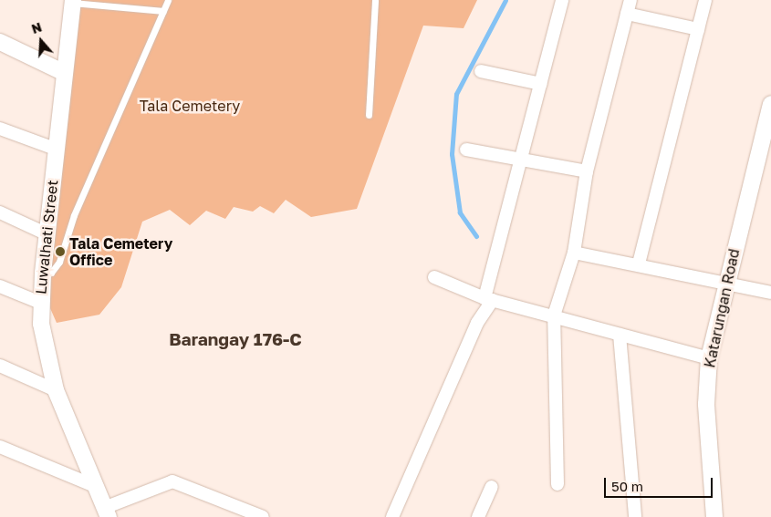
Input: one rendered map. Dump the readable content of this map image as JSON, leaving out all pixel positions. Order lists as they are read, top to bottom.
{
  "streets": {
    "street": ["Luwalhati Street", "Katarungan Road"]
  },
  "districts": ["Barangay 176-C"],
  "parks": ["Tala Cemetery"],
  "places": ["Tala Cemetery Office"],
  "scale_bar": "50 m",
  "north": "top"
}
